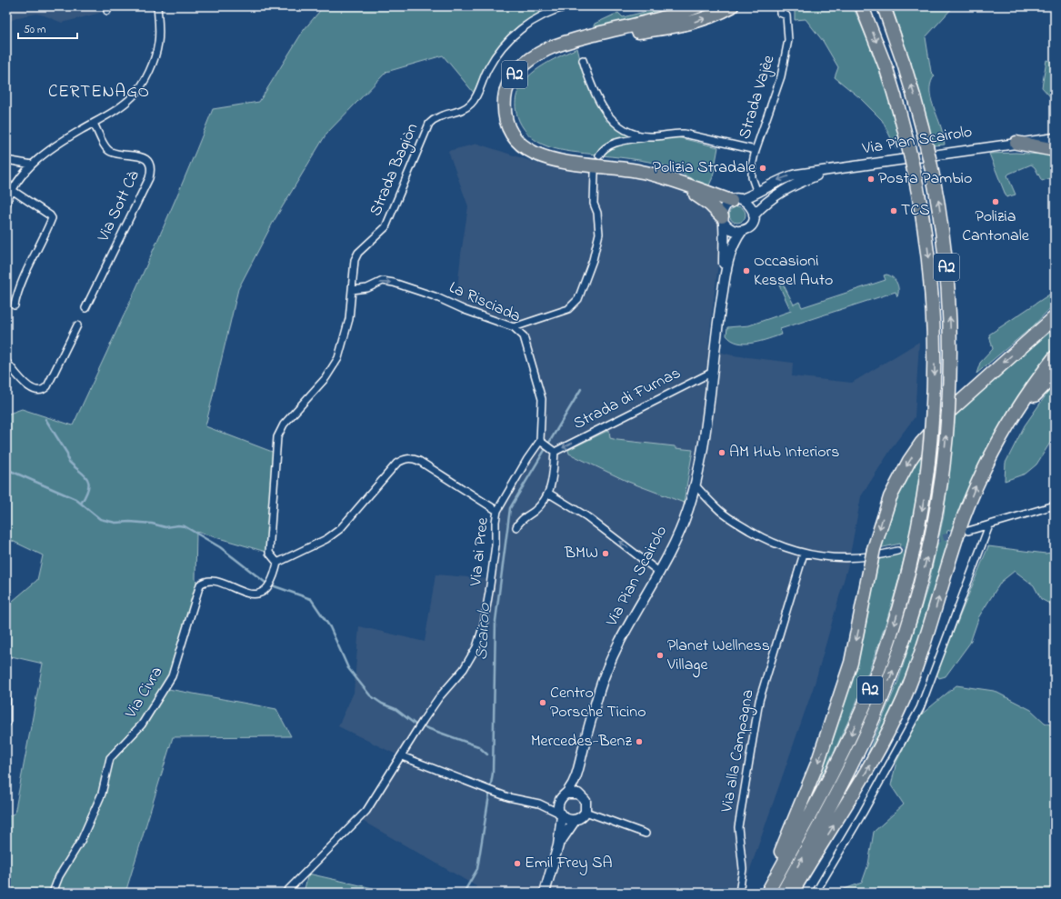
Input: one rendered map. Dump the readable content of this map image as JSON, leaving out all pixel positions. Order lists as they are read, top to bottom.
{
  "streets": {
    "highway": ["A2"],
    "main road": ["Via Pian Scairolo"],
    "street": [
      "Strada Vajèe",
      "Strada Bagiòn",
      "Via Sott Cà",
      "La Risciada",
      "Strada di Furnas",
      "Via ai Pree",
      "Via Civra",
      "Via alla Campagna"
    ]
  },
  "crossings": [
    ["A2", "Via Pian Scairolo"],
    ["Strada Vajèe", "Via Pian Scairolo"],
    ["Via Pian Scairolo", "Strada di Furnas"],
    ["Strada Bagiòn", "La Risciada"],
    ["La Risciada", "Via ai Pree"]
  ],
  "one_way": ["La Risciada", "Strada di Furnas"],
  "districts": ["CERTENAGO"],
  "water": ["Scairolo"],
  "places": [
    "Polizia Stradale",
    "Posta Pambio",
    "Polizia Cantonale",
    "TCS",
    "Occasioni Kessel Auto",
    "AM Hub Interiors",
    "BMW",
    "Planet Wellness Village",
    "Centro Porsche Ticino",
    "Mercedes-Benz",
    "Emil Frey SA"
  ],
  "scale_bar": "50 m"
}
